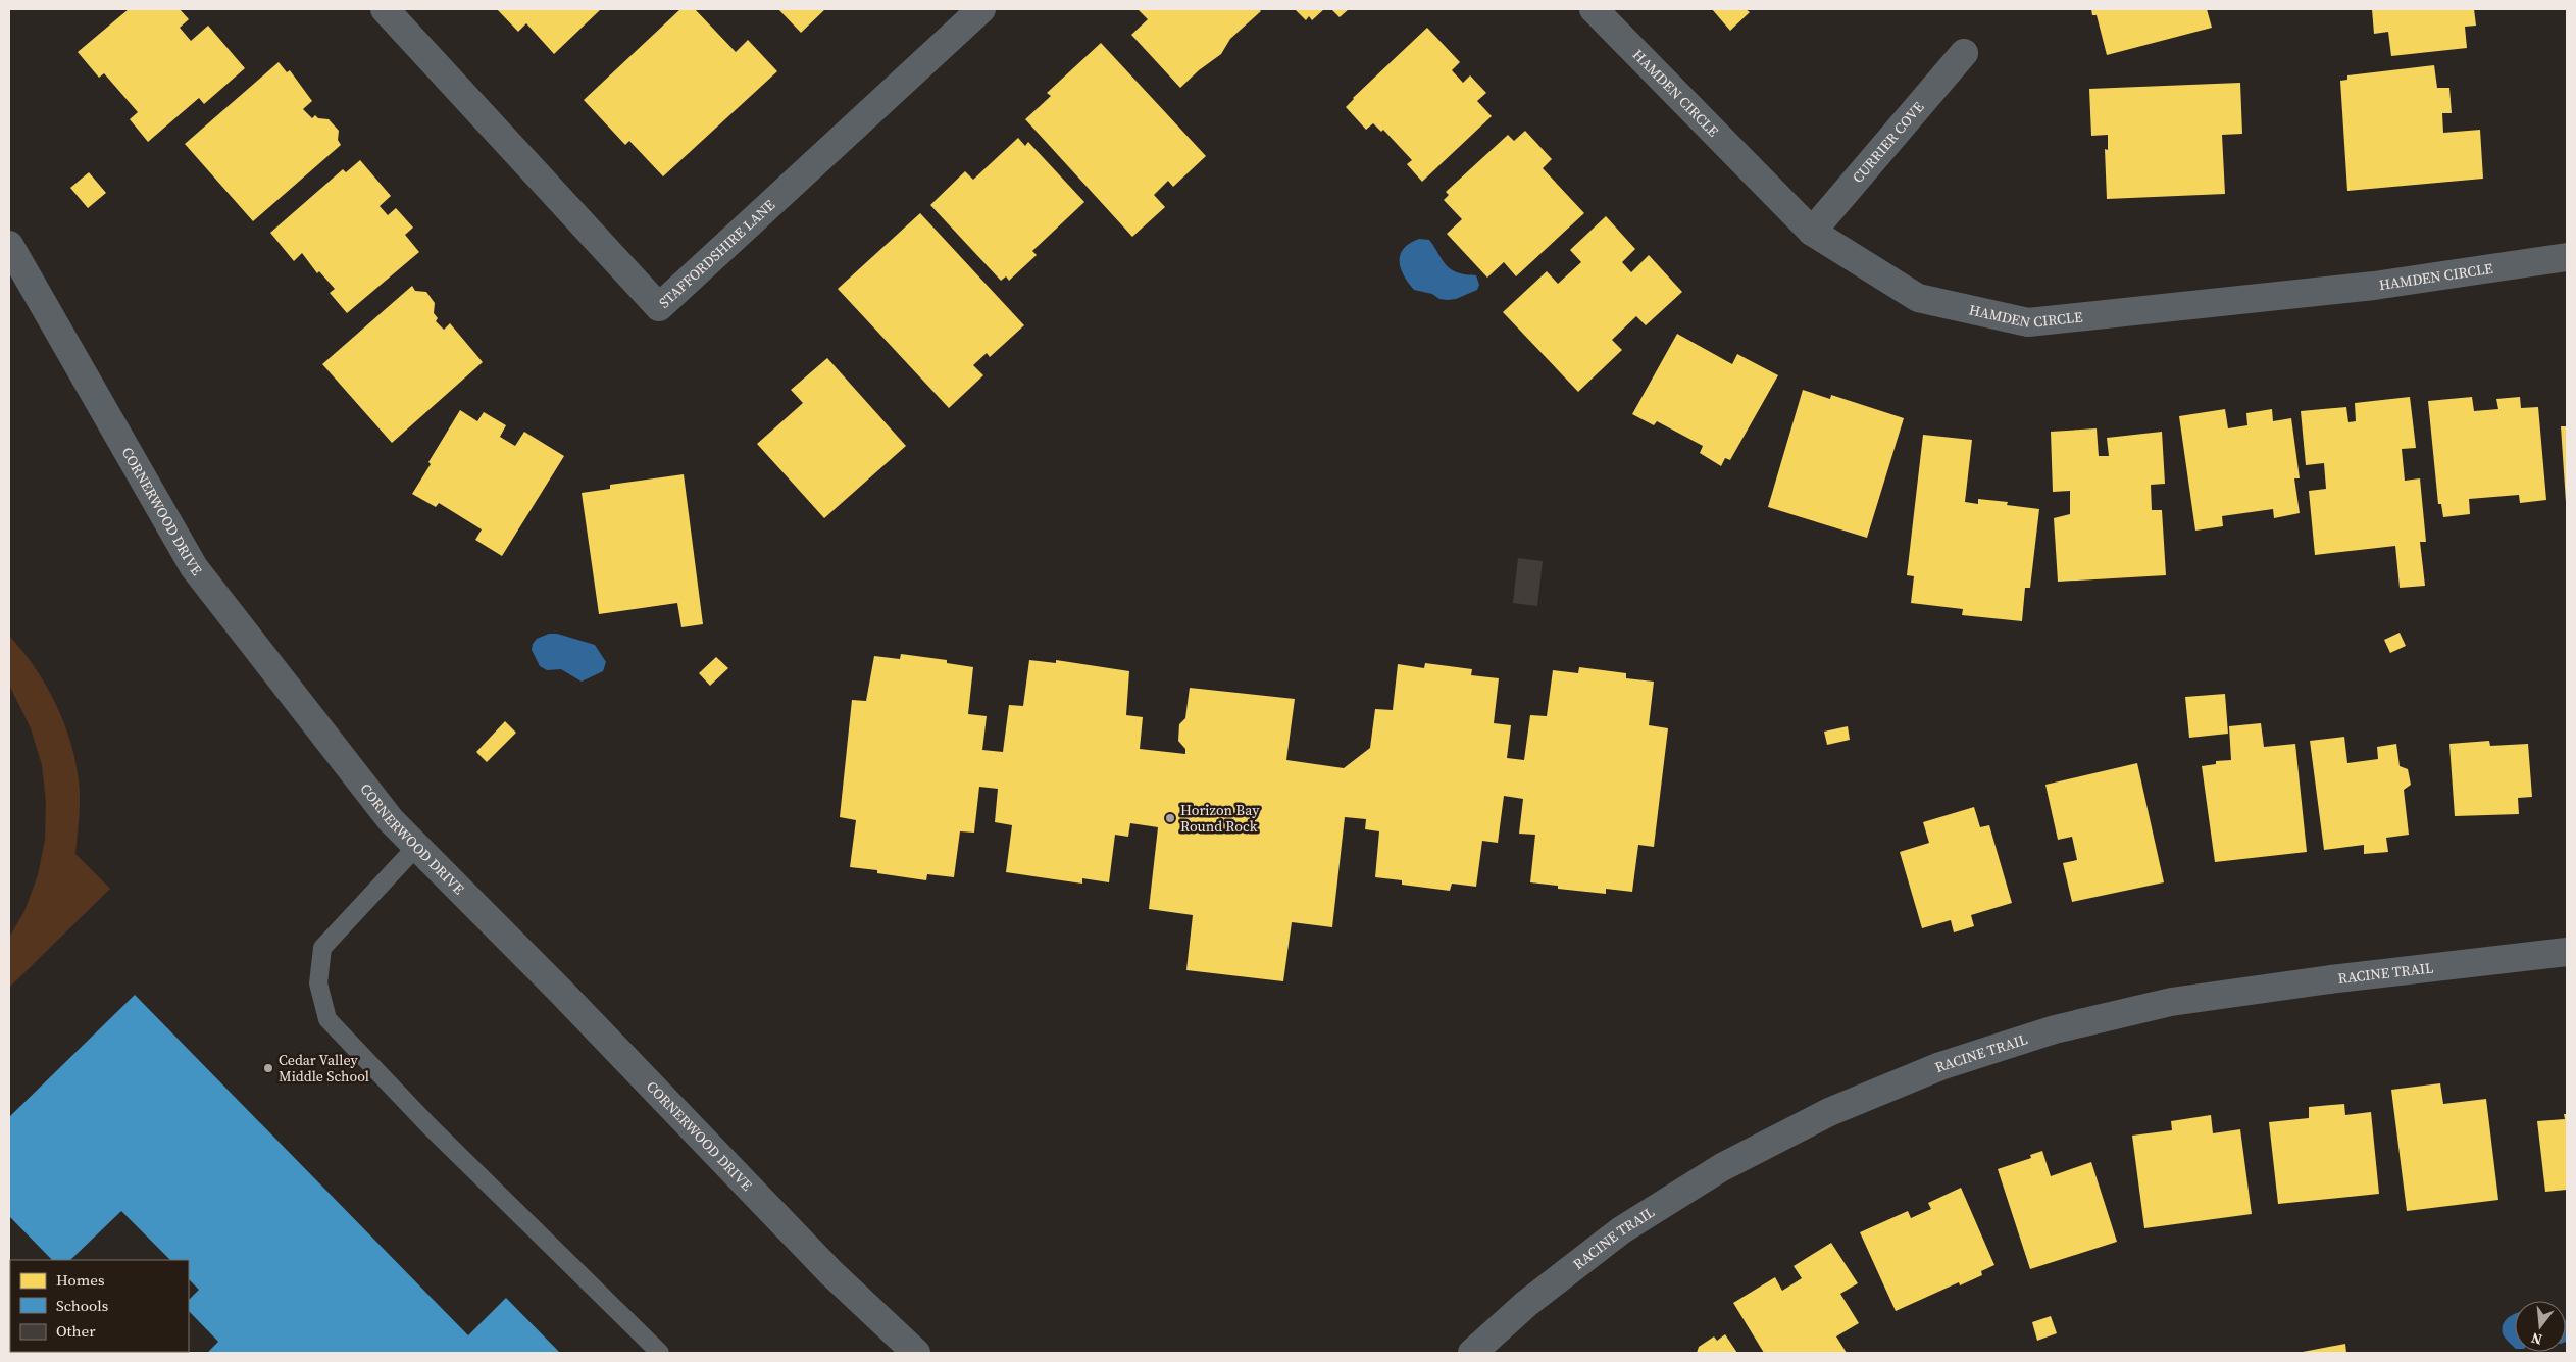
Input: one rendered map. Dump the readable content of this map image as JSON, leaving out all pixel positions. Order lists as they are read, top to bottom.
{
  "streets": {
    "street": [
      "HAMDEN CIRCLE",
      "CURRIER COVE",
      "STAFFORDSHIRE LANE",
      "CORNERWOOD DRIVE",
      "RACINE TRAIL"
    ]
  },
  "crossings": [
    ["HAMDEN CIRCLE", "CURRIER COVE"]
  ],
  "places": ["Horizon Bay Round Rock", "Cedar Valley Middle School"],
  "legend": ["Homes", "Schools", "Other"],
  "north": "bottom"
}
